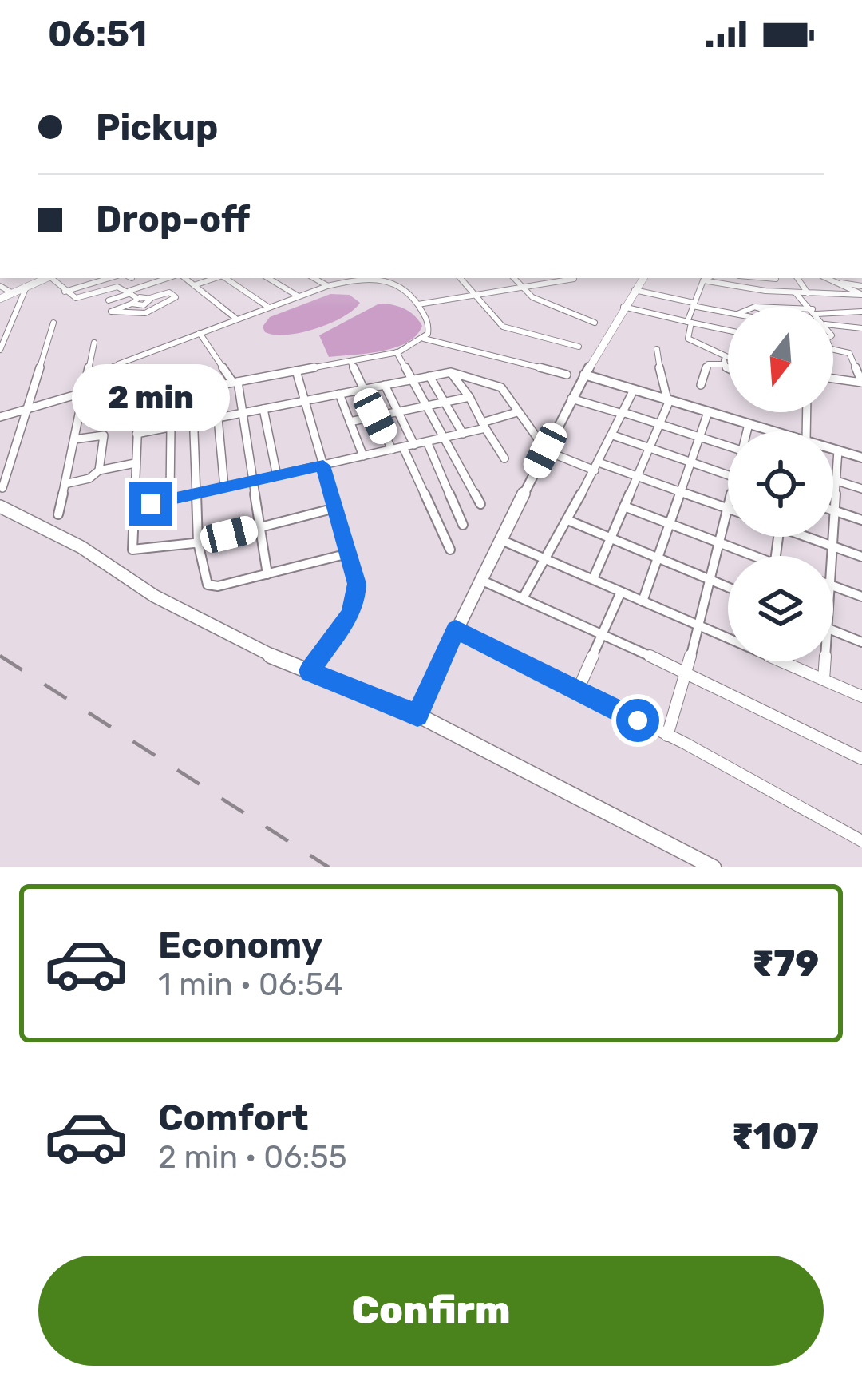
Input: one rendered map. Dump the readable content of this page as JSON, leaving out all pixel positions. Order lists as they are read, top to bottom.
{
  "north": "bottom",
  "page": {
    "status": "06:51",
    "banner": ["Pickup", "Drop-off"],
    "bubble": "2 min",
    "list": [
      {
        "name": "Economy",
        "note": "1 min · 06:54",
        "value": "₹79"
      },
      {
        "name": "Comfort",
        "note": "2 min · 06:55",
        "value": "₹107"
      }
    ],
    "buttons": "Confirm"
  }
}
